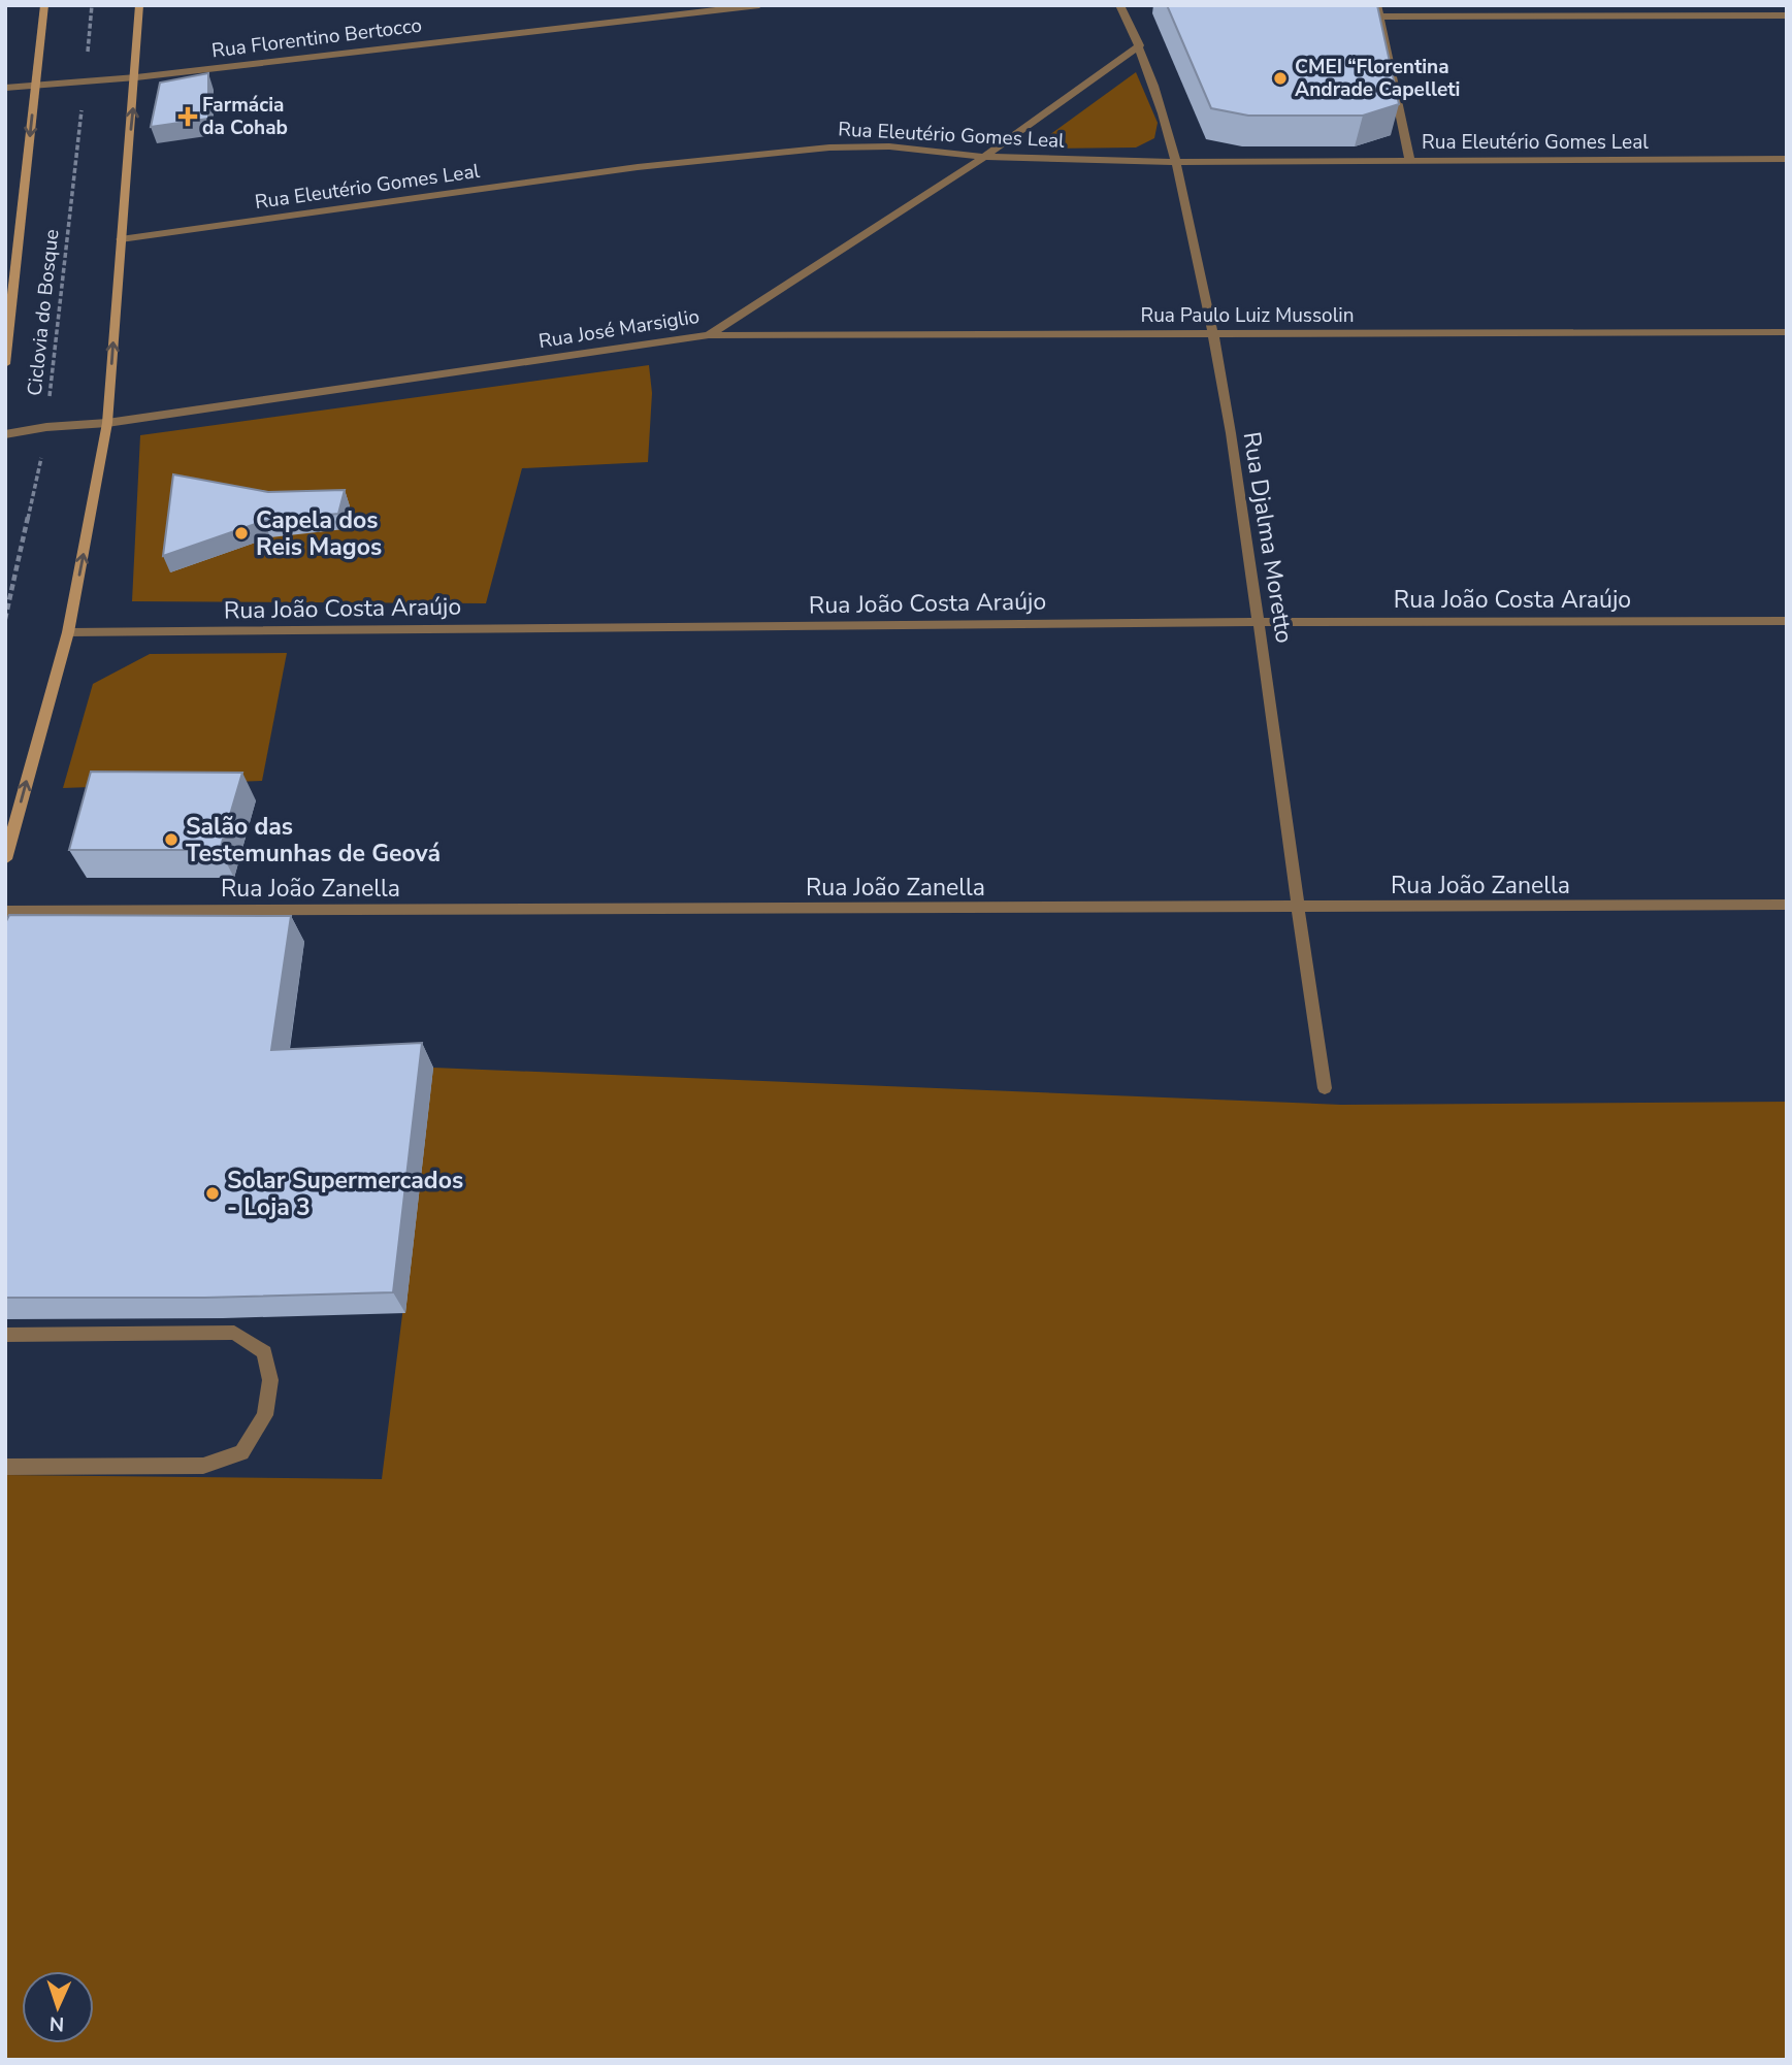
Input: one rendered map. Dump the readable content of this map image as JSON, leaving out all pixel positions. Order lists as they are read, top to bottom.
{
  "streets": {
    "street": [
      "Rua Florentino Bertocco",
      "Rua Eleutério Gomes Leal",
      "Rua Paulo Luiz Mussolin",
      "Rua José Marsiglio",
      "Rua Djalma Moretto",
      "Rua João Costa Araújo",
      "Rua João Zanella"
    ],
    "path": ["Ciclovia do Bosque"]
  },
  "crossings": [
    ["Rua Florentino Bertocco", "Ciclovia do Bosque"],
    ["Rua Eleutério Gomes Leal", "Rua José Marsiglio"],
    ["Rua Eleutério Gomes Leal", "Rua Djalma Moretto"],
    ["Ciclovia do Bosque", "Rua José Marsiglio"],
    ["Rua Paulo Luiz Mussolin", "Rua José Marsiglio"],
    ["Rua Paulo Luiz Mussolin", "Rua Djalma Moretto"],
    ["Rua José Marsiglio", "Rua Djalma Moretto"],
    ["Rua Djalma Moretto", "Rua João Costa Araújo"],
    ["Rua Djalma Moretto", "Rua João Zanella"]
  ],
  "places": {
    "other": [
      "CMEI “Florentina Andrade Capelleti",
      "Capela dos Reis Magos",
      "Salão das Testemunhas de Geová",
      "Solar Supermercados - Loja 3"
    ],
    "health": ["Farmácia da Cohab"]
  },
  "north": "bottom"
}
